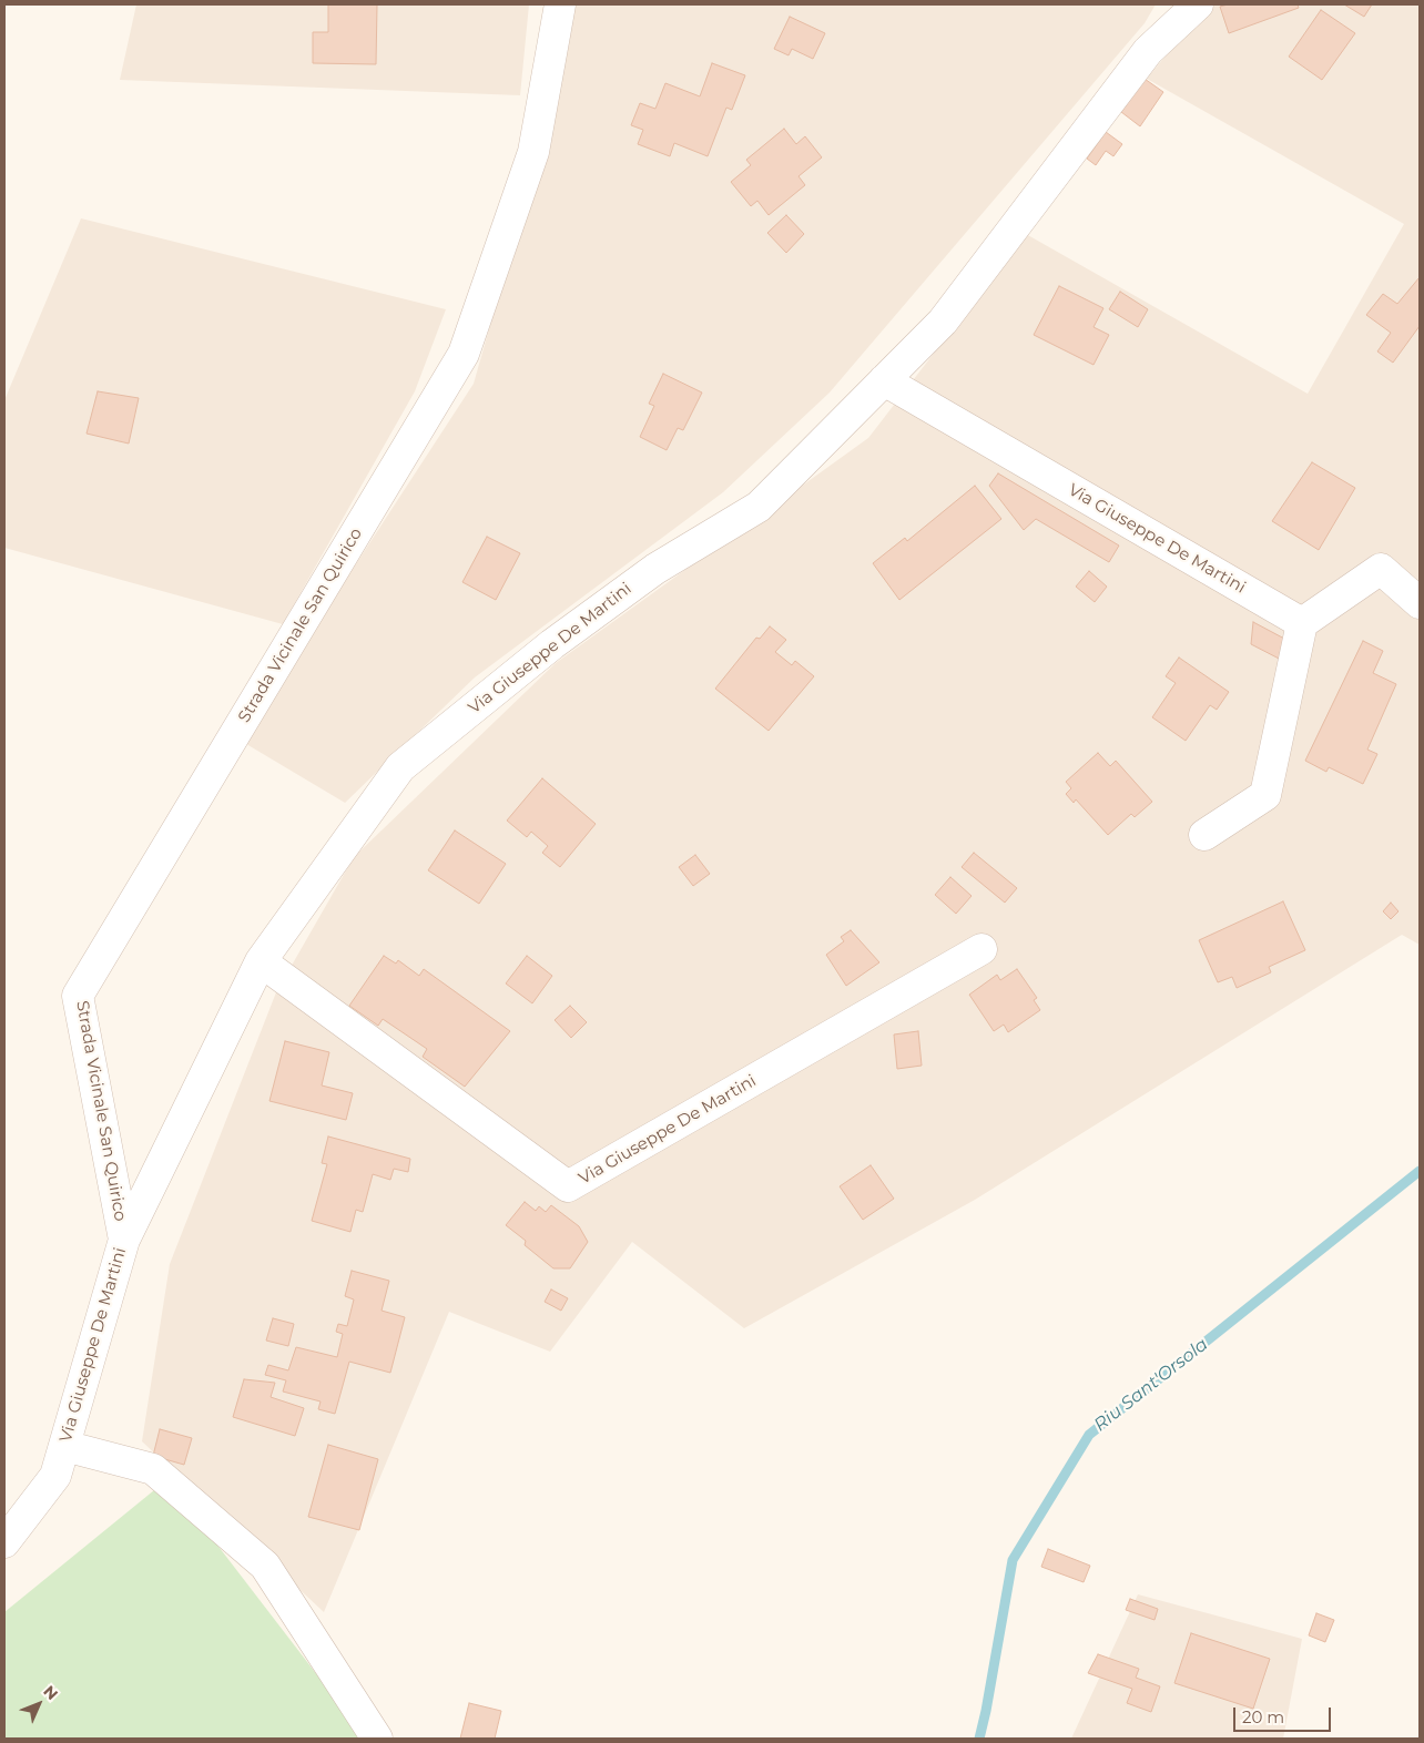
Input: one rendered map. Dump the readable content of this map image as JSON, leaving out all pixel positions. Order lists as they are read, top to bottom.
{
  "streets": {
    "street": ["Via Giuseppe De Martini", "Strada Vicinale San Quirico"]
  },
  "crossings": [
    ["Via Giuseppe De Martini", "Strada Vicinale San Quirico"]
  ],
  "water": ["Riu Sant'Orsola"],
  "scale_bar": "20 m",
  "north": "top right"
}
